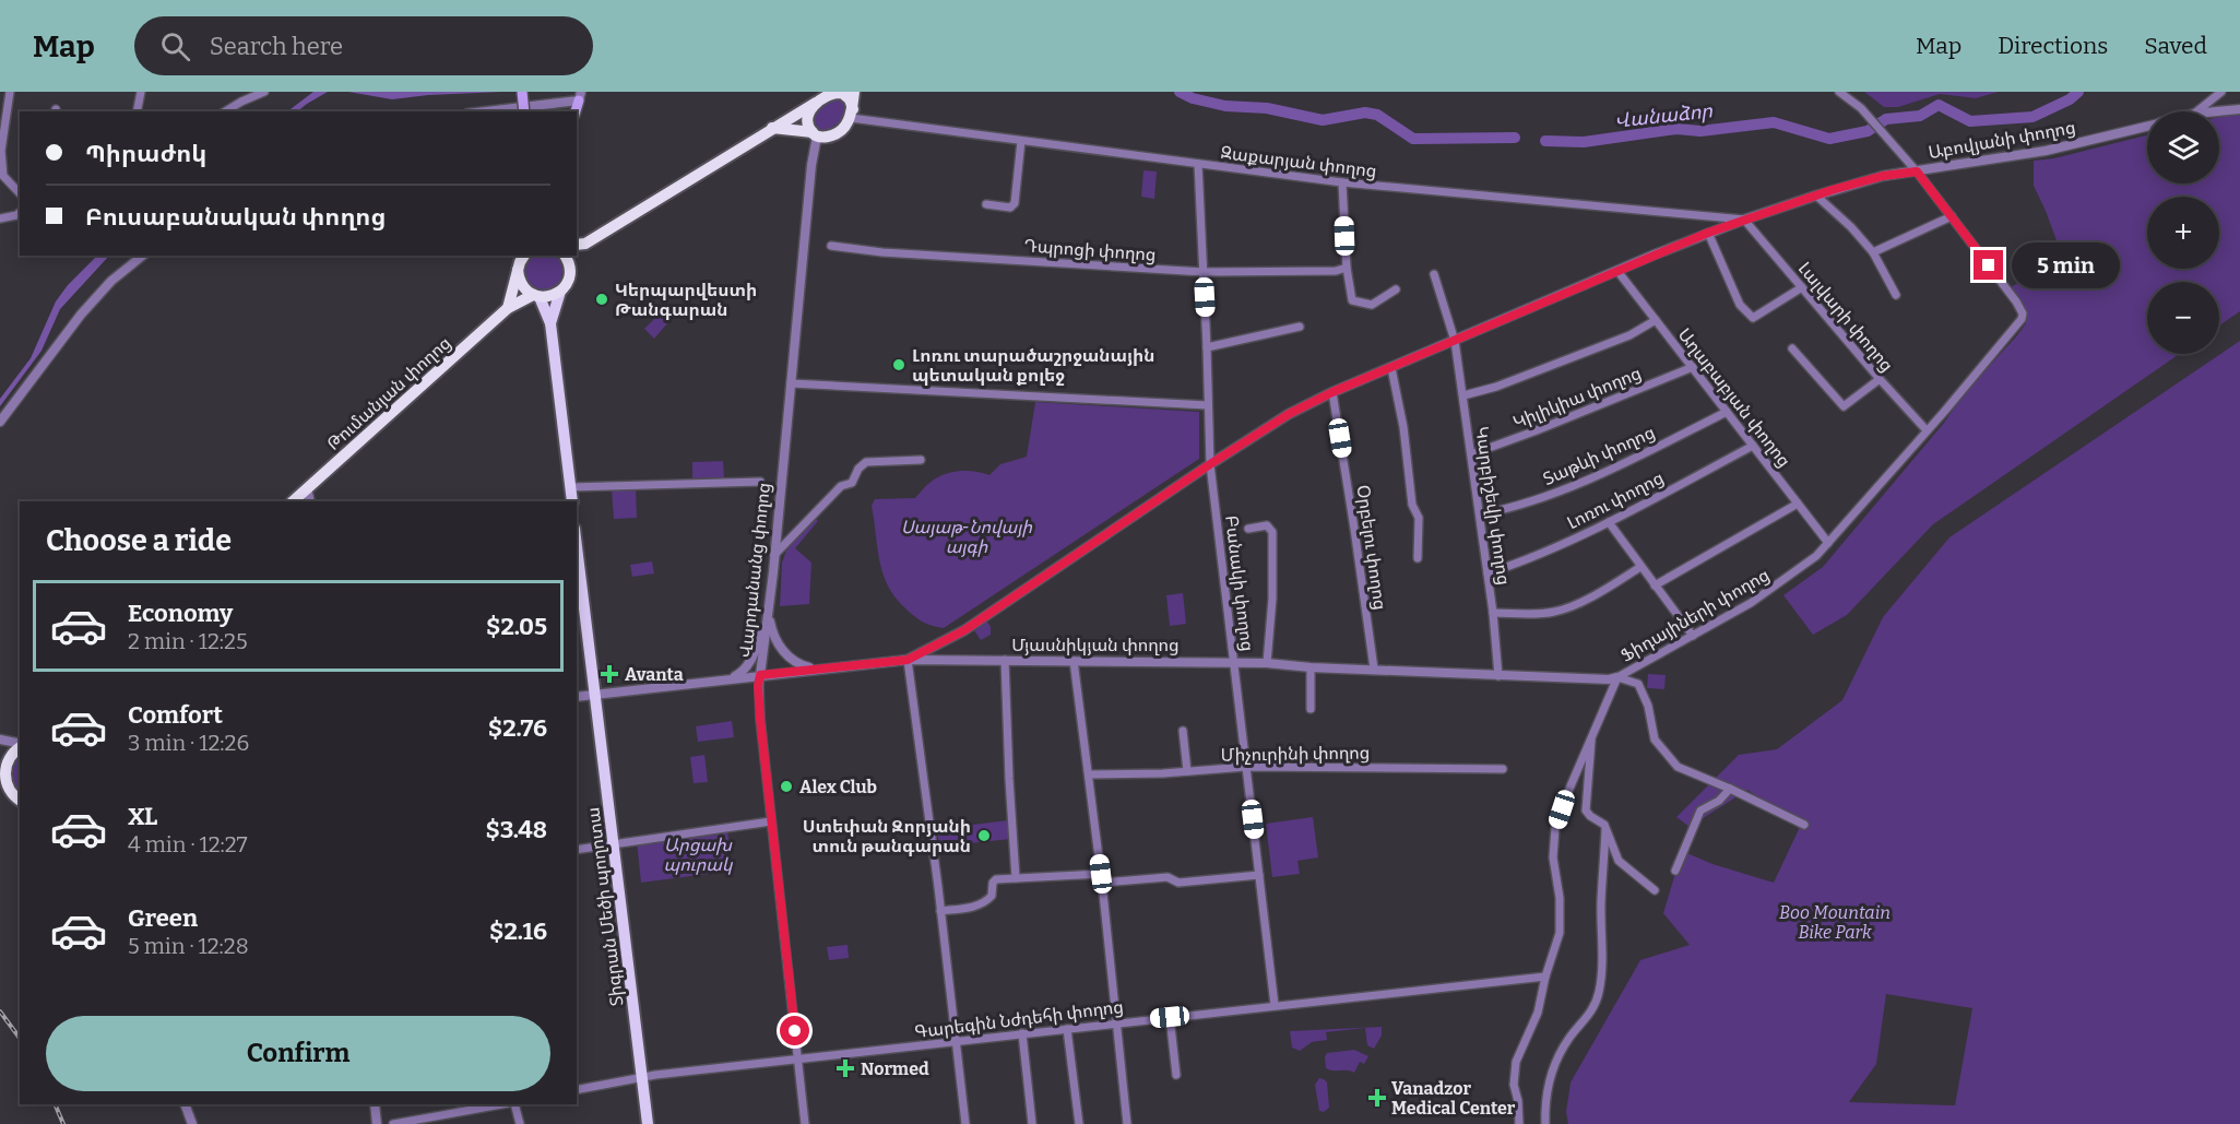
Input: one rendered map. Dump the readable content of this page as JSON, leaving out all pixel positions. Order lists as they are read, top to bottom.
{
  "streets": {
    "highway": ["Թումանյան փողոց"],
    "main road": ["Տիգրան Մեծի պողոտա"],
    "street": [
      "Աբովյանի փողոց",
      "Զաքարյան փողոց",
      "Դպրոցի փողոց",
      "Լալվարի փողոց",
      "Կիլիկիա փողոց",
      "Աղաբաբյան փողոց",
      "Տաթևի փողոց",
      "Լոռու փողոց",
      "Կարբիշեվի փողոց",
      "Օրբելու փողոց",
      "Վարդանանց փողոց",
      "Բանակի փողոց",
      "Ֆիդայիների փողոց",
      "Մյասնիկյան փողոց",
      "Միչուրինի փողոց",
      "Գարեգին Նժդեհի փողոց"
    ]
  },
  "crossings": [
    ["Աբովյանի փողոց", "Զաքարյան փողոց"],
    ["Աբովյանի փողոց", "Լալվարի փողոց"],
    ["Աբովյանի փողոց", "Աղաբաբյան փողոց"],
    ["Աբովյանի փողոց", "Կարբիշեվի փողոց"],
    ["Աբովյանի փողոց", "Օրբելու փողոց"],
    ["Աբովյանի փողոց", "Բանակի փողոց"],
    ["Աբովյանի փողոց", "Մյասնիկյան փողոց"],
    ["Զաքարյան փողոց", "Լալվարի փողոց"],
    ["Զաքարյան փողոց", "Վարդանանց փողոց"],
    ["Զաքարյան փողոց", "Բանակի փողոց"],
    ["Դպրոցի փողոց", "Բանակի փողոց"],
    ["Լալվարի փողոց", "Ֆիդայիների փողոց"],
    ["Կիլիկիա փողոց", "Աղաբաբյան փողոց"],
    ["Կիլիկիա փողոց", "Կարբիշեվի փողոց"],
    ["Աղաբաբյան փողոց", "Տաթևի փողոց"],
    ["Աղաբաբյան փողոց", "Լոռու փողոց"],
    ["Աղաբաբյան փողոց", "Ֆիդայիների փողոց"],
    ["Տաթևի փողոց", "Կարբիշեվի փողոց"],
    ["Լոռու փողոց", "Կարբիշեվի փողոց"],
    ["Կարբիշեվի փողոց", "Մյասնիկյան փողոց"],
    ["Օրբելու փողոց", "Մյասնիկյան փողոց"],
    ["Վարդանանց փողոց", "Մյասնիկյան փողոց"],
    ["Վարդանանց փողոց", "Գարեգին Նժդեհի փողոց"],
    ["Բանակի փողոց", "Մյասնիկյան փողոց"],
    ["Բանակի փողոց", "Միչուրինի փողոց"],
    ["Բանակի փողոց", "Գարեգին Նժդեհի փողոց"],
    ["Ֆիդայիների փողոց", "Մյասնիկյան փողոց"],
    ["Ֆիդայիների փողոց", "Գարեգին Նժդեհի փողոց"],
    ["Մյասնիկյան փողոց", "Տիգրան Մեծի պողոտա"],
    ["Տիգրան Մեծի պողոտա", "Գարեգին Նժդեհի փողոց"]
  ],
  "water": ["Վանաձոր"],
  "parks": ["Սայաթ-Նովայի այգի", "Արցախ պուրակ", "Boo Mountain Bike Park"],
  "places": {
    "other": [
      "Կերպարվեստի Թանգարան",
      "Լոռու տարածաշրջանային պետական քոլեջ",
      "Alex Club",
      "Ստեփան Զորյանի տուն թանգարան"
    ],
    "health": ["Avanta", "Normed", "Vanadzor Medical Center"]
  },
  "page": {
    "header": "Map",
    "search": "Search here",
    "nav": ["Map", "Directions", "Saved"],
    "map_buttons": ["+", "−"],
    "banner": ["Պիրաժոկ", "Բուսաբանական փողոց"],
    "bubble": "5 min",
    "heading": "Choose a ride",
    "list": [
      {
        "name": "Economy",
        "note": "2 min · 12:25",
        "value": "$2.05"
      },
      {
        "name": "Comfort",
        "note": "3 min · 12:26",
        "value": "$2.76"
      },
      {
        "name": "XL",
        "note": "4 min · 12:27",
        "value": "$3.48"
      },
      {
        "name": "Green",
        "note": "5 min · 12:28",
        "value": "$2.16"
      }
    ],
    "buttons": "Confirm"
  }
}
